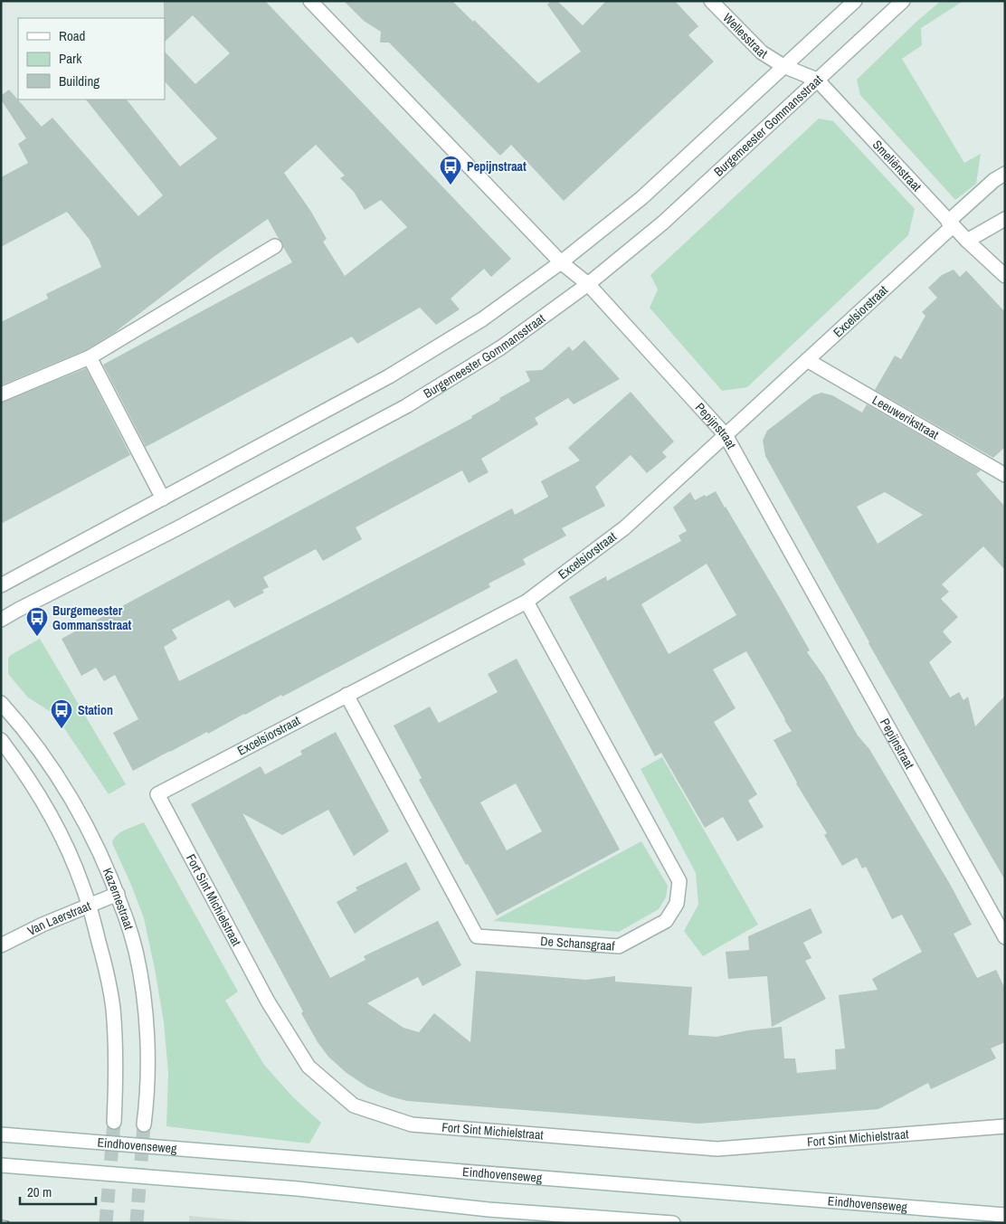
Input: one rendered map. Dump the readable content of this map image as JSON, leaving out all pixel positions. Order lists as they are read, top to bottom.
{
  "streets": {
    "street": [
      "Wellesstraat",
      "Burgemeester Gommansstraat",
      "Smeliënstraat",
      "Excelsiorstraat",
      "Leeuwerikstraat",
      "Pepijnstraat",
      "Kazernestraat",
      "Fort Sint Michielstraat",
      "Van Laerstraat",
      "De Schansgraaf",
      "Eindhovenseweg"
    ]
  },
  "crossings": [
    ["Wellesstraat", "Smeliënstraat"],
    ["Burgemeester Gommansstraat", "Smeliënstraat"],
    ["Burgemeester Gommansstraat", "Pepijnstraat"],
    ["Smeliënstraat", "Excelsiorstraat"],
    ["Excelsiorstraat", "Leeuwerikstraat"],
    ["Excelsiorstraat", "Pepijnstraat"],
    ["Excelsiorstraat", "Fort Sint Michielstraat"],
    ["Excelsiorstraat", "De Schansgraaf"],
    ["Kazernestraat", "Van Laerstraat"]
  ],
  "places": {
    "bus stop": ["Pepijnstraat", "Burgemeester Gommansstraat", "Station"]
  },
  "legend": ["Road", "Park", "Building"],
  "scale_bar": "20 m"
}
